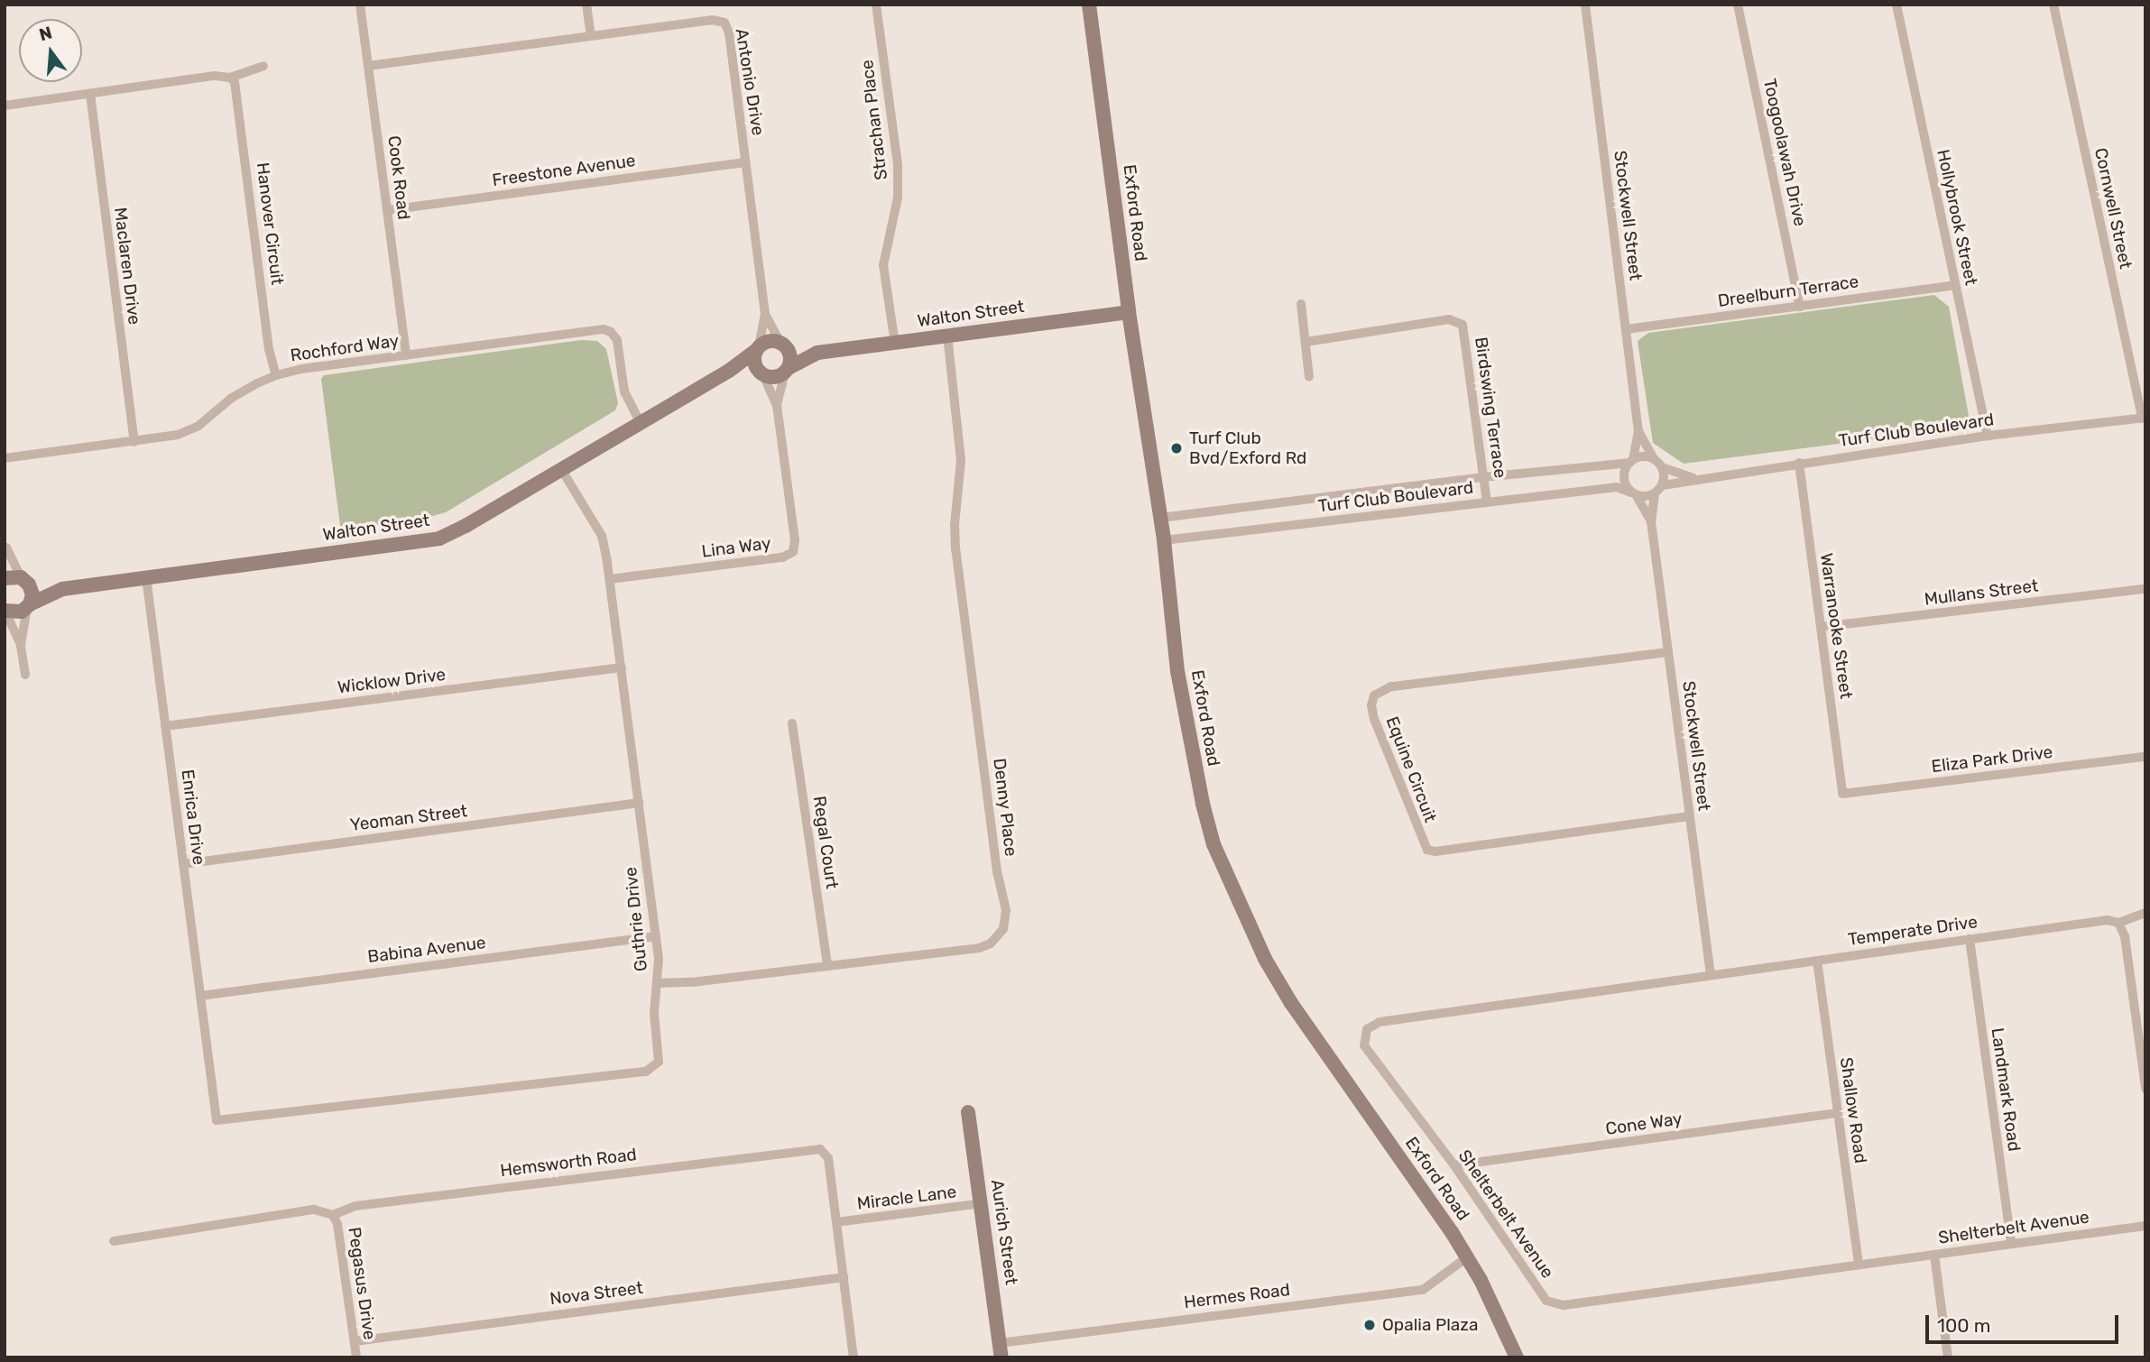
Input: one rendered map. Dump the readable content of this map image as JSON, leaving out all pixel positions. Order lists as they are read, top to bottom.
{
  "streets": {
    "street": [
      "Antonio Drive",
      "Strachan Place",
      "Toogoolawah Drive",
      "Freestone Avenue",
      "Cook Road",
      "Cornwell Street",
      "Exford Road",
      "Stockwell Street",
      "Hollybrook Street",
      "Hanover Circuit",
      "Maclaren Drive",
      "Dreelburn Terrace",
      "Walton Street",
      "Rochford Way",
      "Birdswing Terrace",
      "Turf Club Boulevard",
      "Lina Way",
      "Mullans Street",
      "Warranooke Street",
      "Wicklow Drive",
      "Eliza Park Drive",
      "Equine Circuit",
      "Denny Place",
      "Enrica Drive",
      "Yeoman Street",
      "Regal Court",
      "Guthrie Drive",
      "Temperate Drive",
      "Babina Avenue",
      "Landmark Road",
      "Shallow Road",
      "Cone Way",
      "Hemsworth Road",
      "Miracle Lane",
      "Shelterbelt Avenue",
      "Aurich Street",
      "Pegasus Drive",
      "Nova Street",
      "Hermes Road"
    ]
  },
  "crossings": [
    ["Antonio Drive", "Freestone Avenue"],
    ["Antonio Drive", "Cook Road"],
    ["Antonio Drive", "Walton Street"],
    ["Antonio Drive", "Lina Way"],
    ["Strachan Place", "Walton Street"],
    ["Toogoolawah Drive", "Dreelburn Terrace"],
    ["Freestone Avenue", "Cook Road"],
    ["Cook Road", "Rochford Way"],
    ["Cornwell Street", "Turf Club Boulevard"],
    ["Exford Road", "Walton Street"],
    ["Exford Road", "Turf Club Boulevard"],
    ["Exford Road", "Hermes Road"],
    ["Stockwell Street", "Dreelburn Terrace"],
    ["Stockwell Street", "Turf Club Boulevard"],
    ["Stockwell Street", "Equine Circuit"],
    ["Stockwell Street", "Temperate Drive"],
    ["Stockwell Street", "Shelterbelt Avenue"],
    ["Hollybrook Street", "Dreelburn Terrace"],
    ["Hollybrook Street", "Turf Club Boulevard"],
    ["Hanover Circuit", "Rochford Way"],
    ["Maclaren Drive", "Rochford Way"],
    ["Walton Street", "Rochford Way"],
    ["Walton Street", "Lina Way"],
    ["Walton Street", "Denny Place"],
    ["Walton Street", "Enrica Drive"],
    ["Walton Street", "Guthrie Drive"],
    ["Birdswing Terrace", "Turf Club Boulevard"],
    ["Turf Club Boulevard", "Warranooke Street"],
    ["Lina Way", "Guthrie Drive"],
    ["Mullans Street", "Warranooke Street"],
    ["Warranooke Street", "Eliza Park Drive"],
    ["Wicklow Drive", "Enrica Drive"],
    ["Wicklow Drive", "Guthrie Drive"],
    ["Denny Place", "Regal Court"],
    ["Denny Place", "Guthrie Drive"],
    ["Enrica Drive", "Yeoman Street"],
    ["Enrica Drive", "Guthrie Drive"],
    ["Enrica Drive", "Babina Avenue"],
    ["Yeoman Street", "Guthrie Drive"],
    ["Guthrie Drive", "Babina Avenue"],
    ["Temperate Drive", "Landmark Road"],
    ["Temperate Drive", "Shallow Road"],
    ["Temperate Drive", "Shelterbelt Avenue"],
    ["Landmark Road", "Shelterbelt Avenue"],
    ["Shallow Road", "Cone Way"],
    ["Shallow Road", "Shelterbelt Avenue"],
    ["Cone Way", "Shelterbelt Avenue"],
    ["Hemsworth Road", "Miracle Lane"],
    ["Hemsworth Road", "Pegasus Drive"],
    ["Hemsworth Road", "Nova Street"],
    ["Miracle Lane", "Aurich Street"],
    ["Aurich Street", "Hermes Road"],
    ["Pegasus Drive", "Nova Street"]
  ],
  "places": ["Turf Club Bvd/Exford Rd", "Opalia Plaza"],
  "scale_bar": "100 m",
  "north": "top"
}
